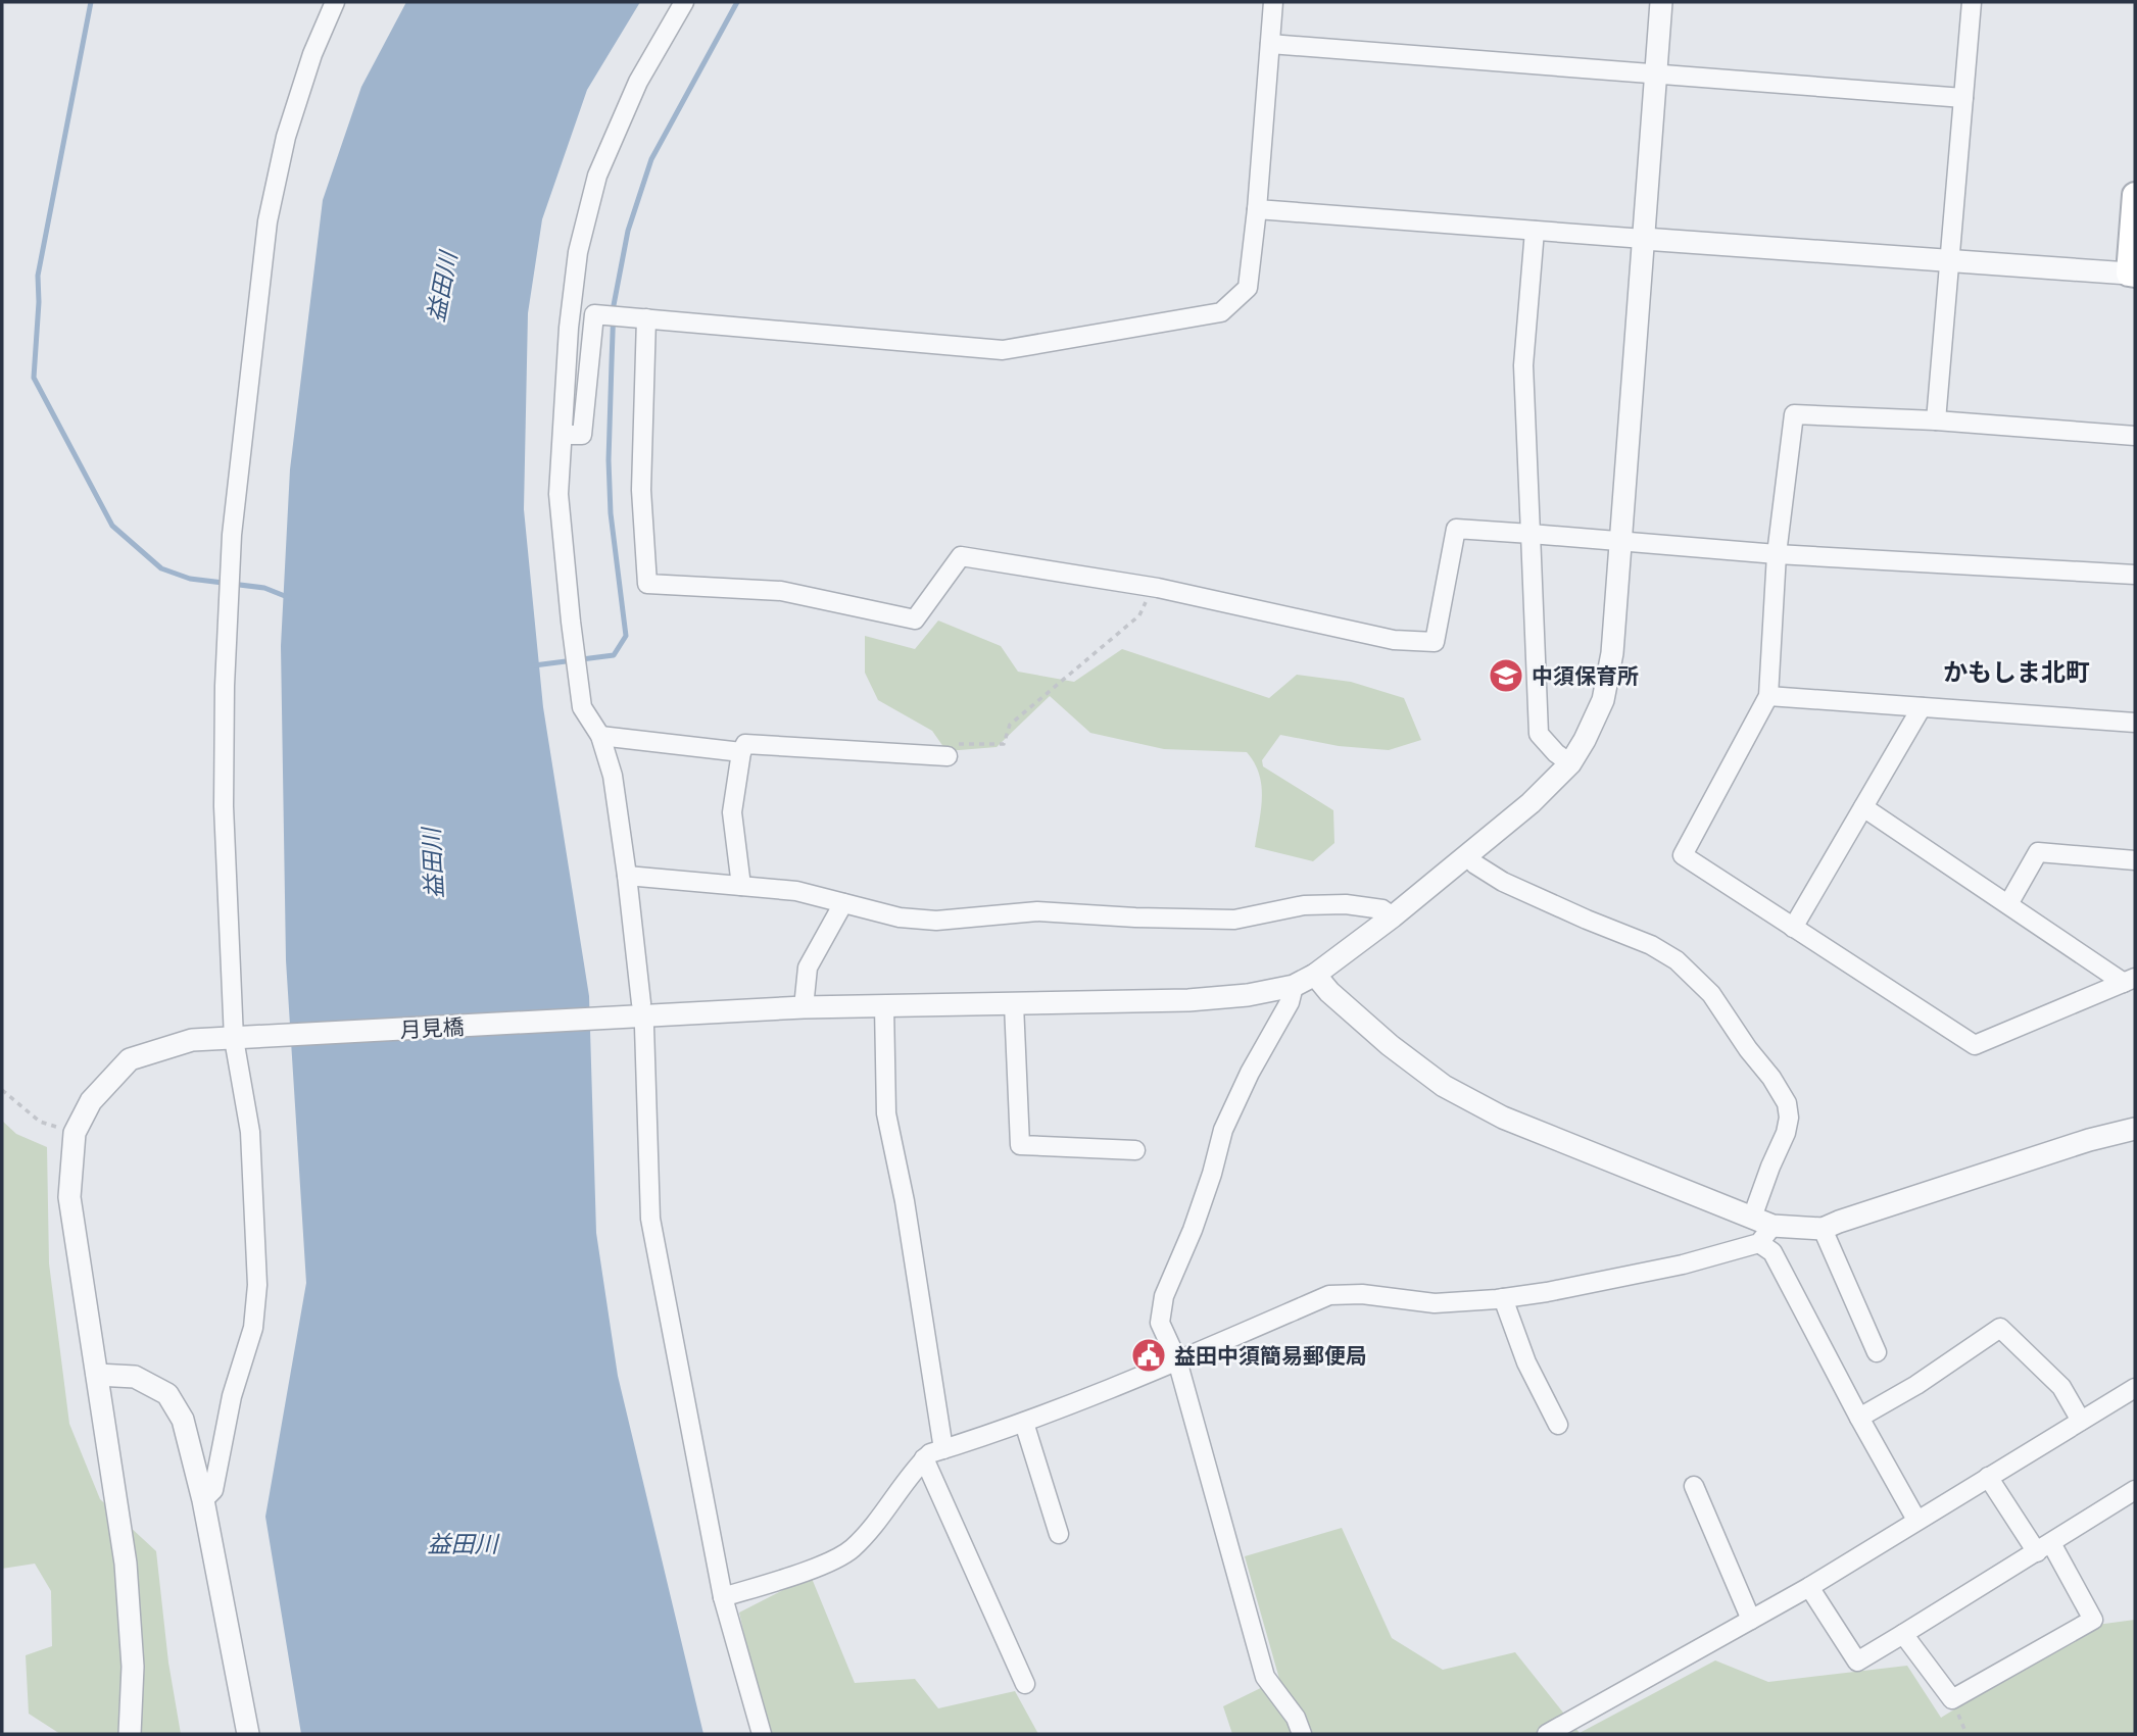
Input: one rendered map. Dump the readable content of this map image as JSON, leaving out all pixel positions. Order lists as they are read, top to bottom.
{
  "streets": {
    "street": ["月見橋"]
  },
  "districts": ["かもしま北町"],
  "water": ["益田川"],
  "places": {
    "school or university": ["中須保育所"],
    "public building": ["益田中須簡易郵便局"]
  }
}
